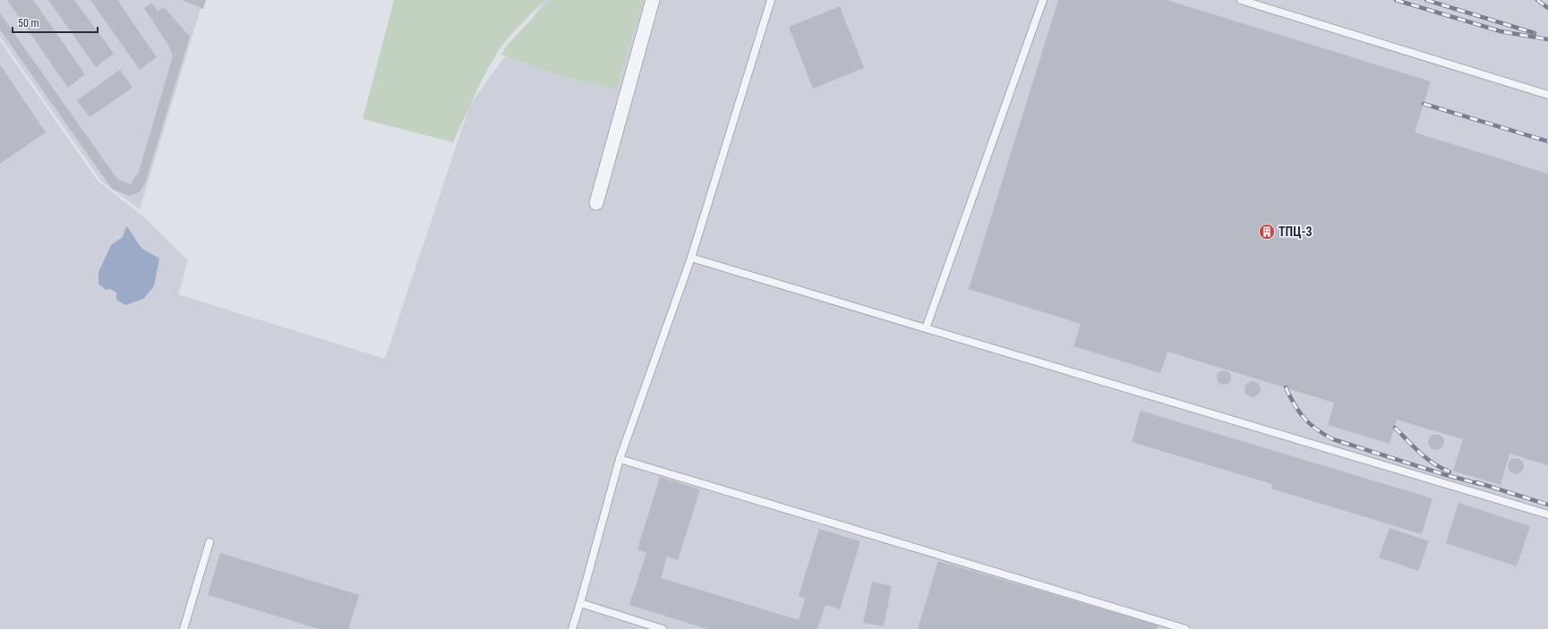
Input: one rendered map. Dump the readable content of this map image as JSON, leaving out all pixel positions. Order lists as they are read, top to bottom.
{
  "places": {
    "building": ["ТПЦ-3"]
  },
  "scale_bar": "50 m"
}
